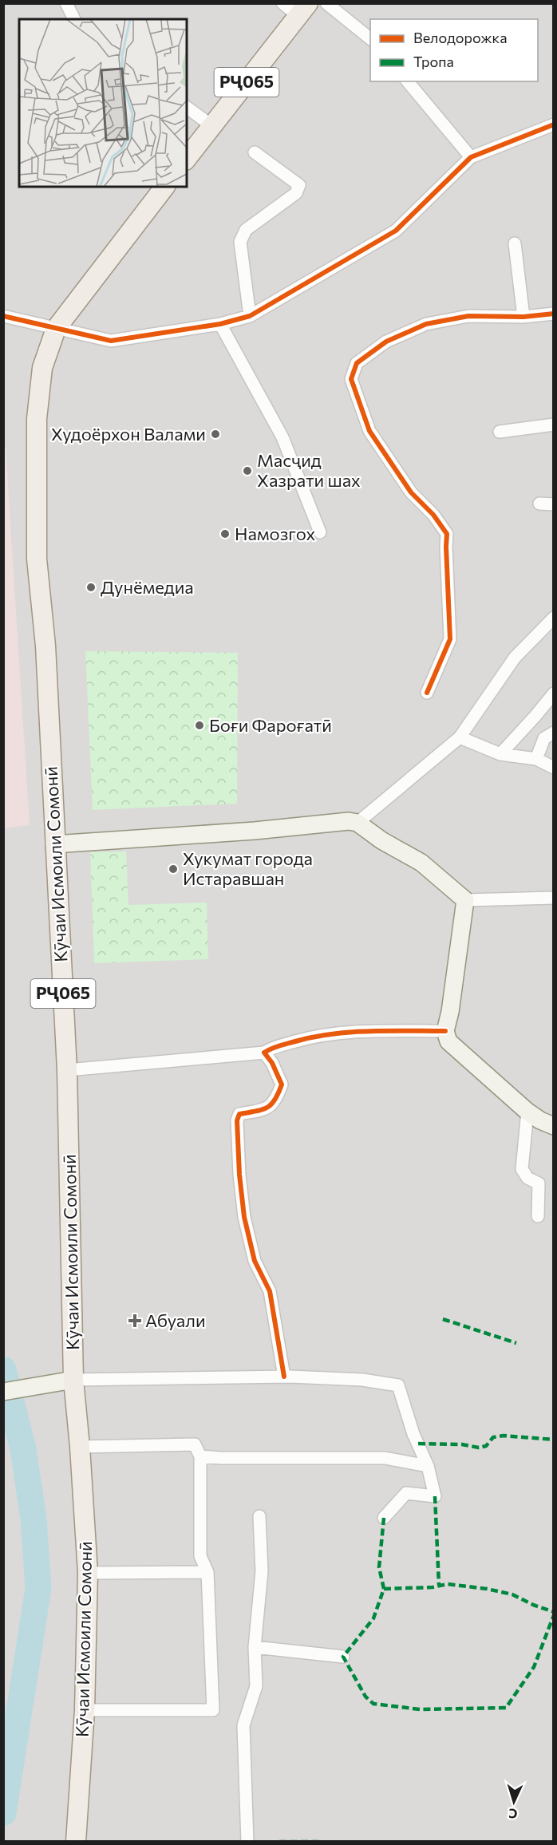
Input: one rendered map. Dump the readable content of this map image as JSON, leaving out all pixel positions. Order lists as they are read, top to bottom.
{
  "streets": {
    "main road": ["РҶ065", "Кӯчаи Исмоили Сомонӣ"]
  },
  "places": {
    "other": [
      "Худоёрхон Валами",
      "Масҷид Хазрати шах",
      "Намозгох",
      "Дунёмедиа",
      "Боғи Фароғатӣ",
      "Хукумат города Истаравшан"
    ],
    "health": ["Абуали"]
  },
  "legend": ["Велодорожка", "Тропа"],
  "north": "bottom"
}
